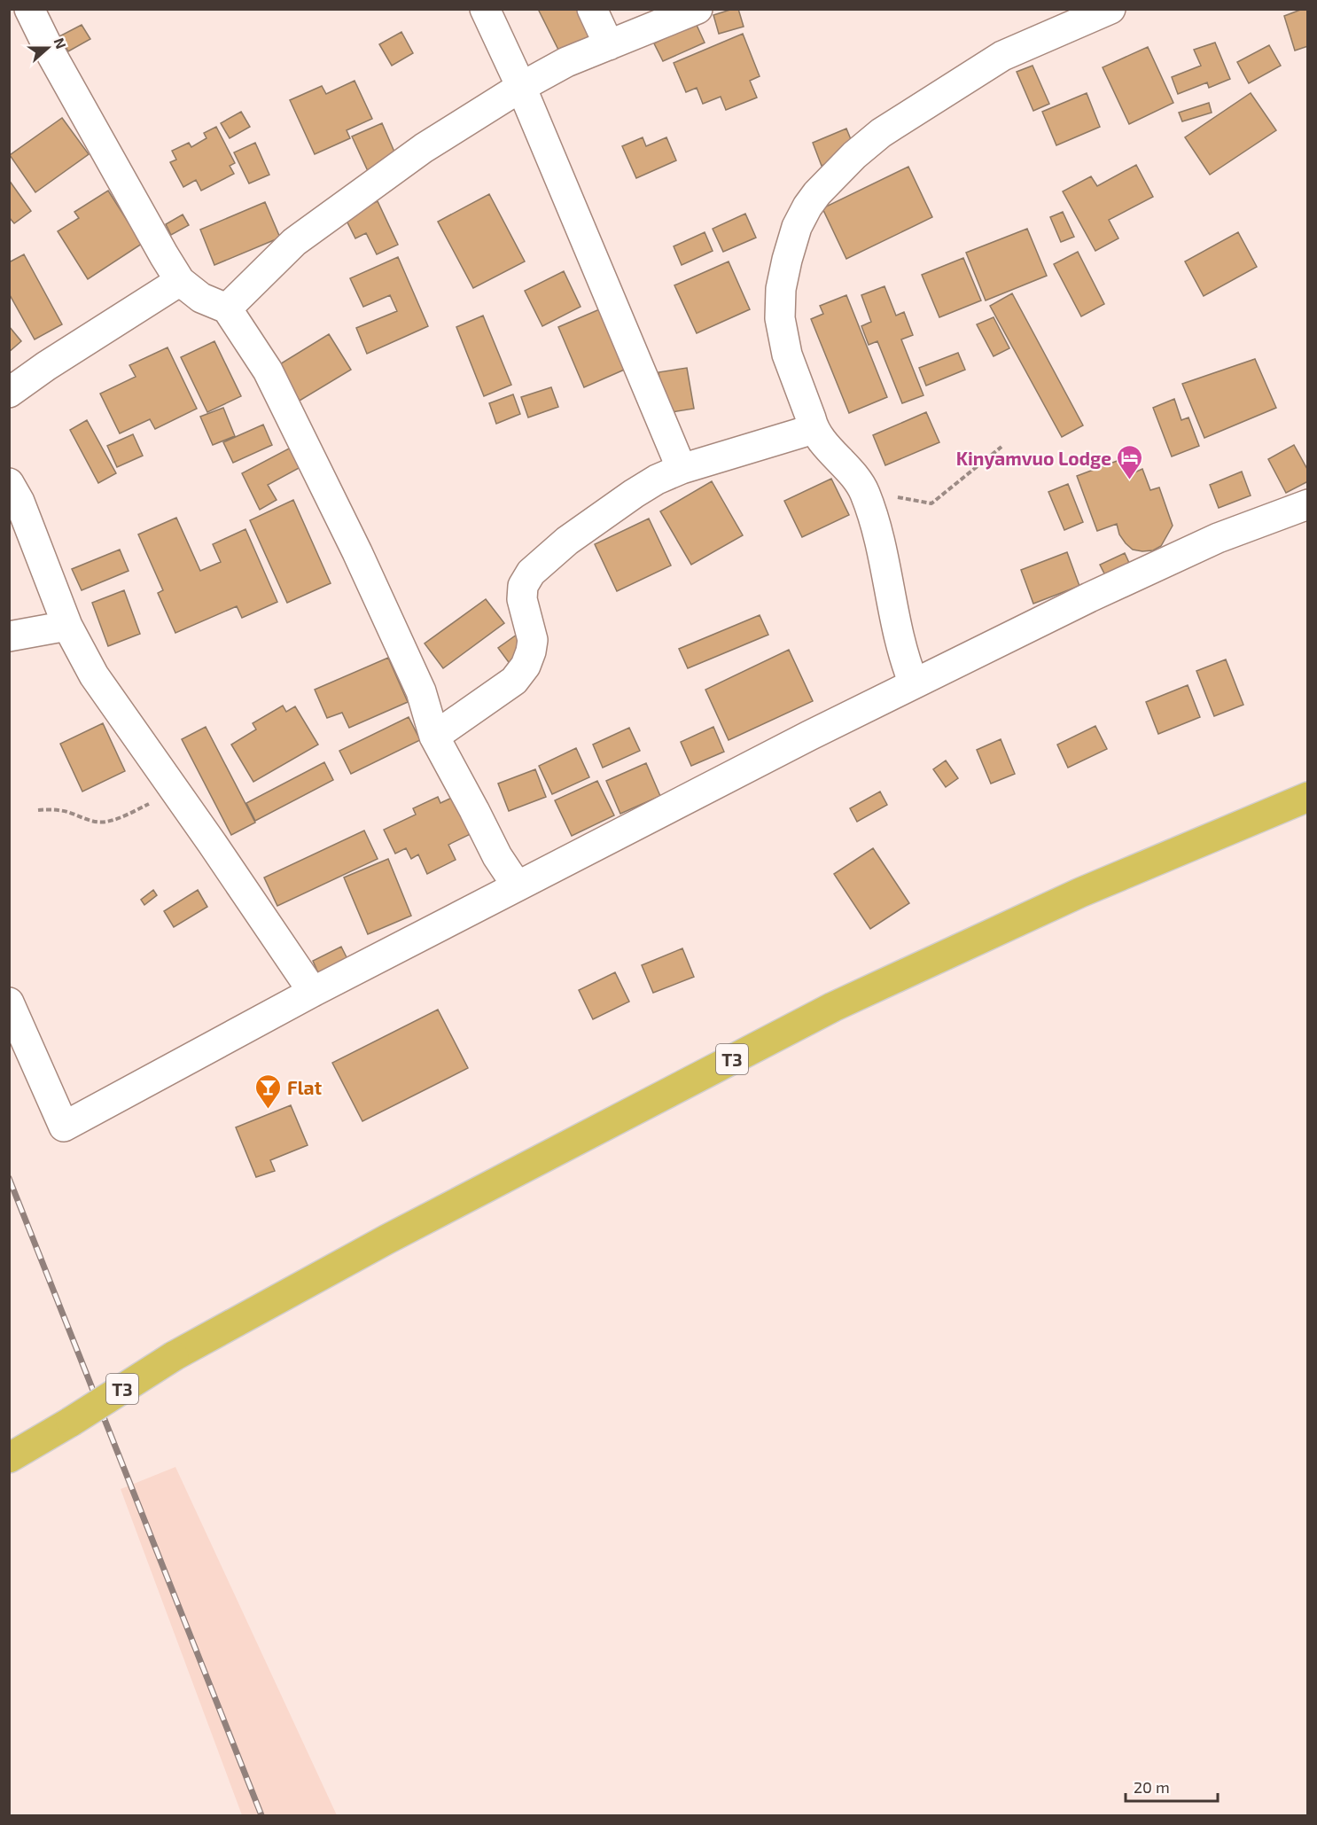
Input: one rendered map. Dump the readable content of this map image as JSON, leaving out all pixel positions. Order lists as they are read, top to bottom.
{
  "streets": {
    "highway": ["T3"]
  },
  "places": {
    "hotel": ["Kinyamvuo Lodge"],
    "bar": ["Flat"]
  },
  "scale_bar": "20 m",
  "north": "right"
}
